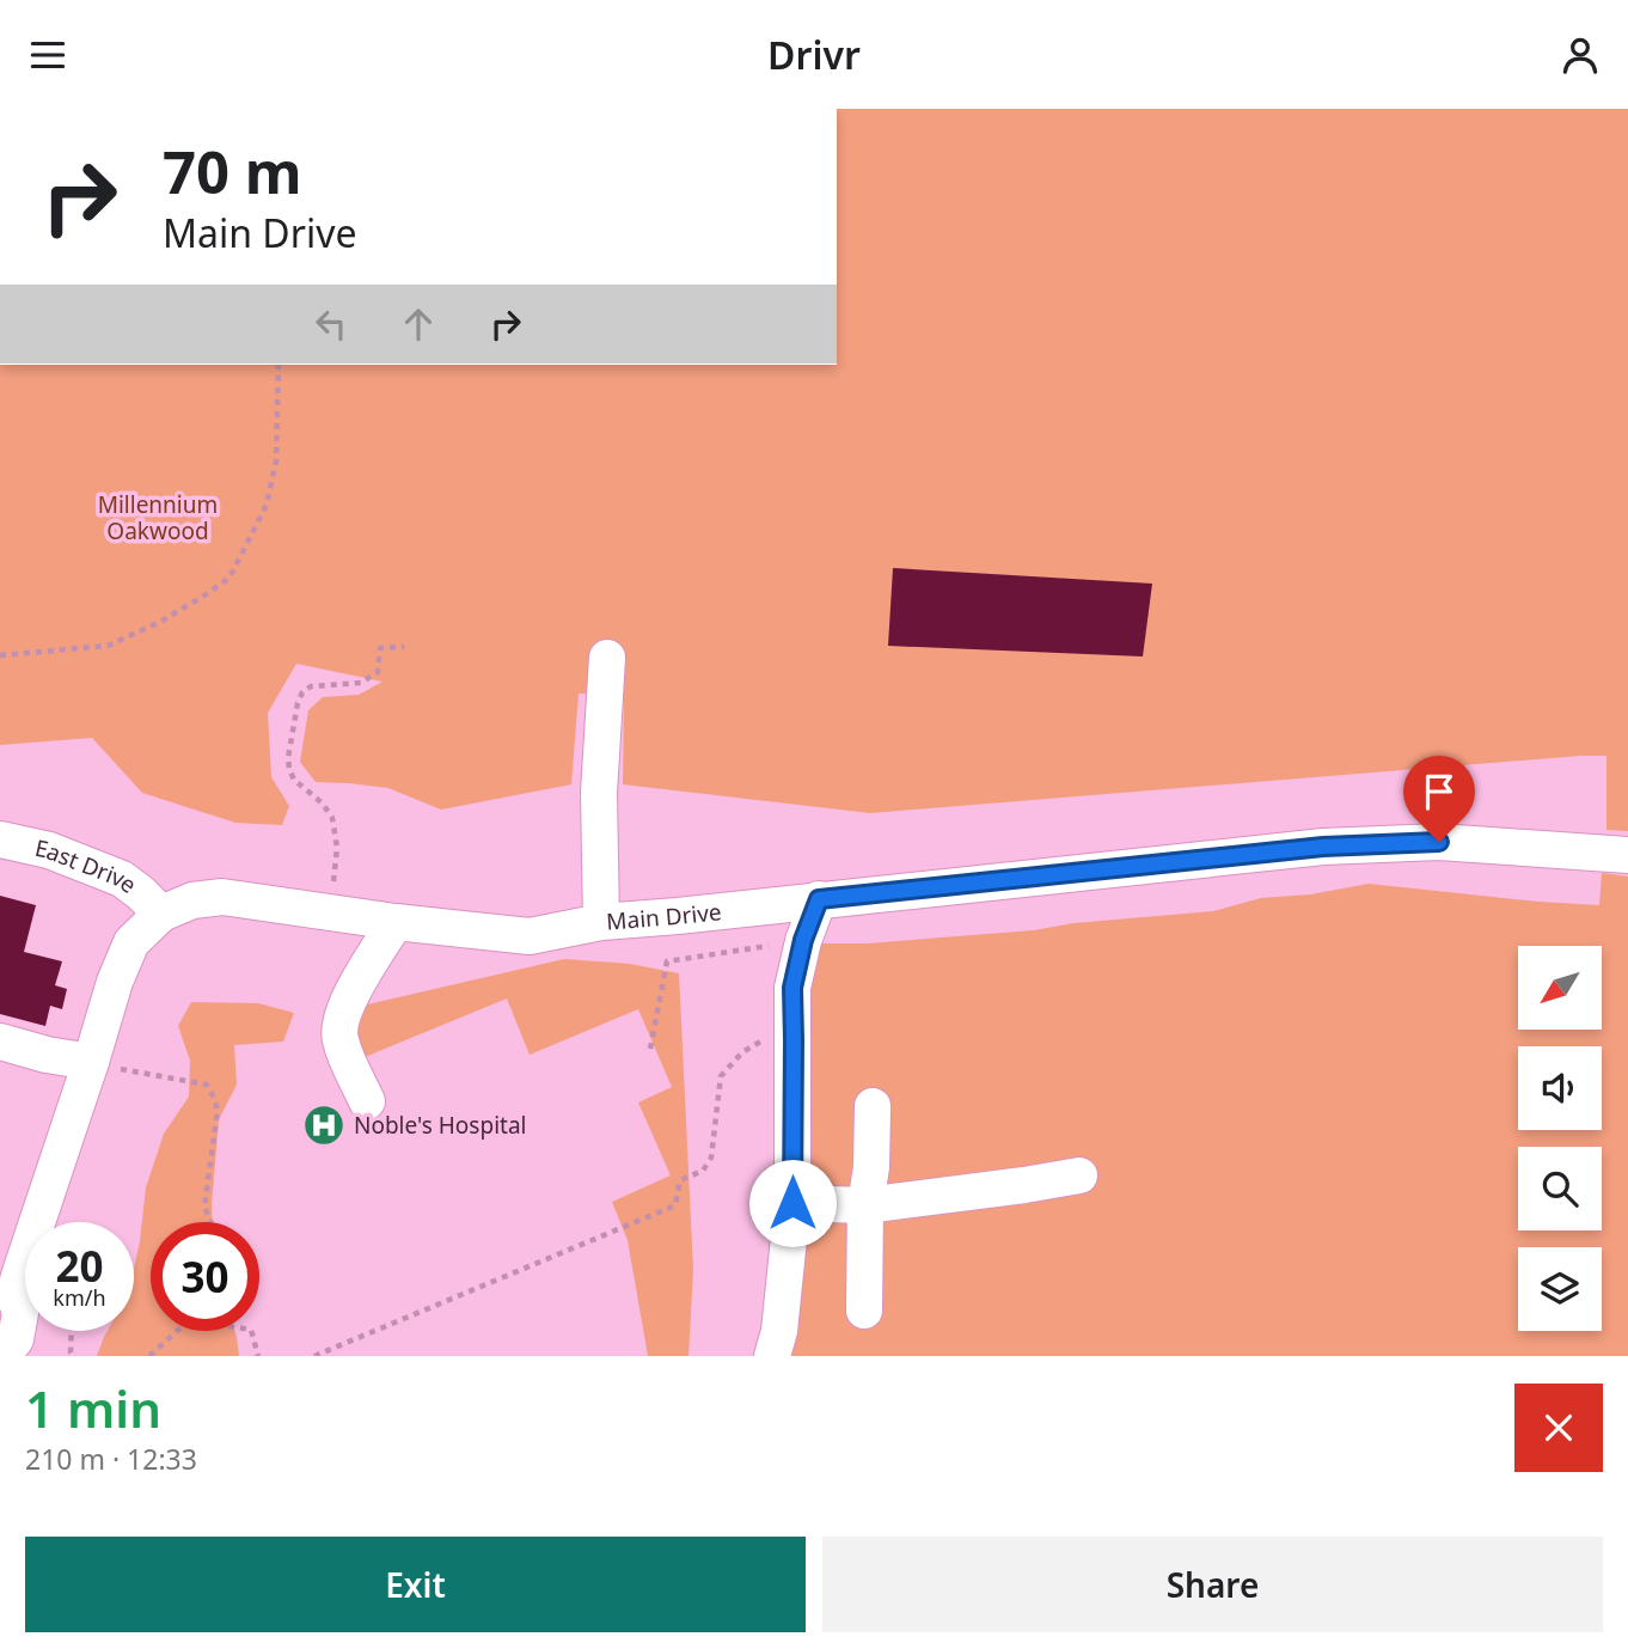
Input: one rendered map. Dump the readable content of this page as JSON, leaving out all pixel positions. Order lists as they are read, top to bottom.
{
  "streets": {
    "street": ["East Drive", "Main Drive"]
  },
  "crossings": [
    ["East Drive", "Main Drive"]
  ],
  "parks": ["Millennium Oakwood"],
  "places": {
    "hospital": ["Noble's Hospital"]
  },
  "north": "bottom left",
  "page": {
    "header": "Drivr",
    "turn": ["70 m", "Main Drive"],
    "speed": "20 km/h",
    "limit": "30",
    "heading": ["1 min", "210 m · 12:33"],
    "buttons": ["Exit", "Share"]
  }
}
